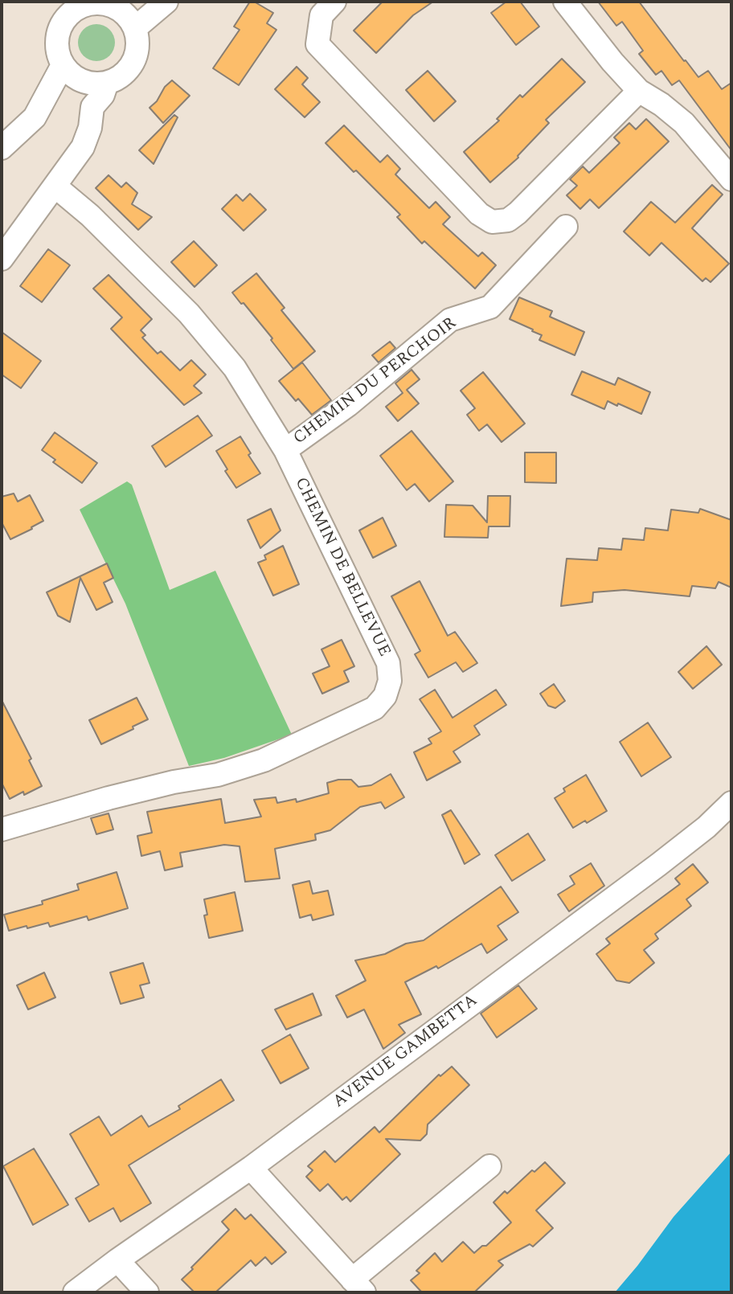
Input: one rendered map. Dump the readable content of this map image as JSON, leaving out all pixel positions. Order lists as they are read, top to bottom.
{
  "streets": {
    "street": ["CHEMIN DU PERCHOIR", "CHEMIN DE BELLEVUE", "AVENUE GAMBETTA"]
  },
  "crossings": [
    ["CHEMIN DU PERCHOIR", "CHEMIN DE BELLEVUE"]
  ]
}
